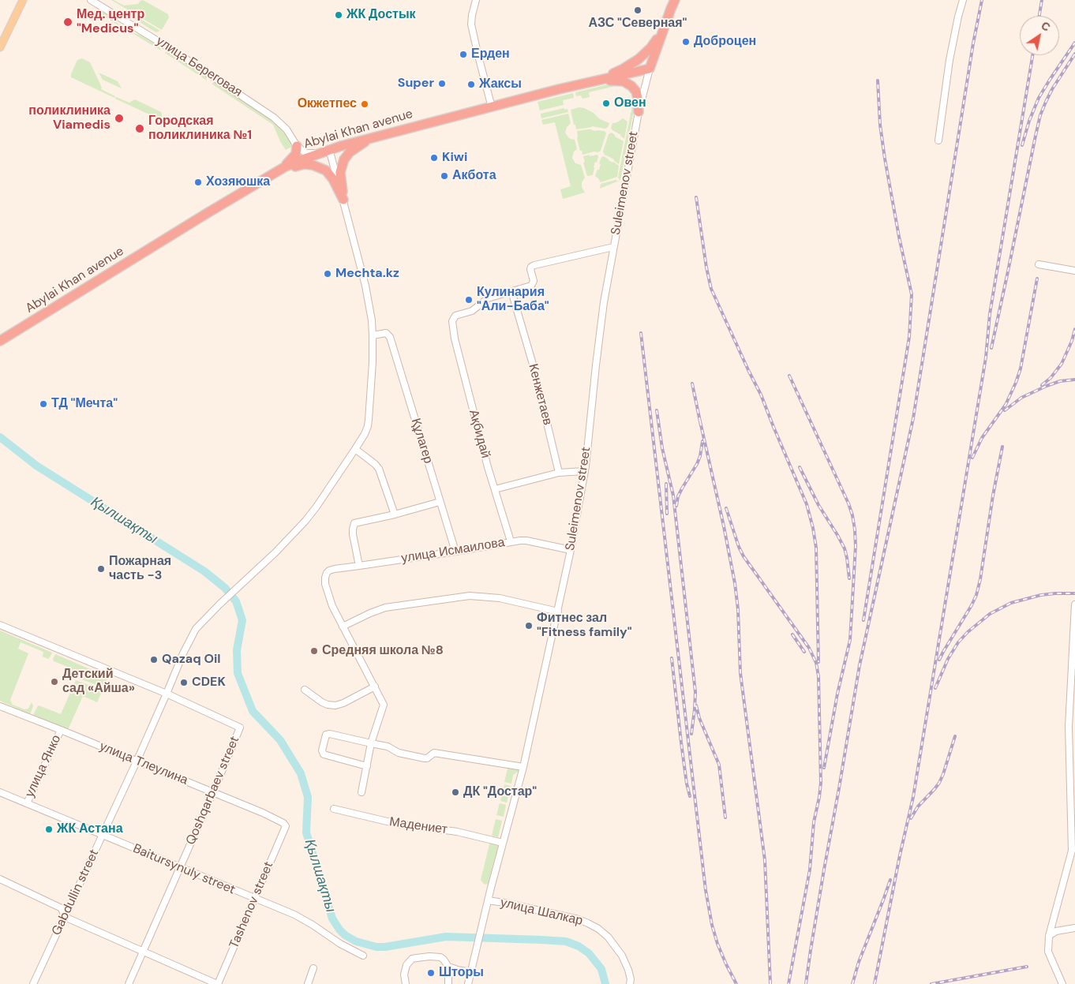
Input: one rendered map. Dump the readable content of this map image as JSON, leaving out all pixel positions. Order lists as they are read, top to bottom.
{
  "streets": {
    "highway": ["Abylai Khan avenue"],
    "street": [
      "улица Береговая",
      "Suleimenov street",
      "Кенжетаев",
      "Ақбидай",
      "Құлагер",
      "улица Исмаилова",
      "улица Тлеулина",
      "улица Янко",
      "Qoshqarbaev street",
      "Мадениет",
      "Baitursynuly street",
      "Gabdullin street",
      "Tashenov street",
      "улица Шалкар"
    ]
  },
  "crossings": [
    ["Abylai Khan avenue", "Suleimenov street"],
    ["Abylai Khan avenue", "Gabdullin street"],
    ["Suleimenov street", "улица Исмаилова"],
    ["Suleimenov street", "Мадениет"],
    ["Suleimenov street", "улица Шалкар"],
    ["Кенжетаев", "Ақбидай"],
    ["Ақбидай", "улица Исмаилова"],
    ["Құлагер", "улица Исмаилова"],
    ["Құлагер", "Gabdullin street"],
    ["улица Тлеулина", "улица Янко"],
    ["улица Тлеулина", "Qoshqarbaev street"],
    ["улица Тлеулина", "Gabdullin street"],
    ["улица Тлеулина", "Tashenov street"],
    ["улица Янко", "Baitursynuly street"],
    ["Qoshqarbaev street", "Baitursynuly street"],
    ["Qoshqarbaev street", "Gabdullin street"],
    ["Baitursynuly street", "Gabdullin street"],
    ["Baitursynuly street", "Tashenov street"]
  ],
  "water": ["Қылшақты"],
  "places": [
    "АЗС \"Северная\"",
    "ЖК Достык",
    "Мед. центр \"Medicus\"",
    "Доброцен",
    "Ерден",
    "Super",
    "Жаксы",
    "Овен",
    "Окжетпес",
    "поликлиника Viamedis",
    "Городская поликлиника №1",
    "Kiwi",
    "Акбота",
    "Хозяюшка",
    "Mechta.kz",
    "Кулинария \"Али-Баба\"",
    "ТД \"Мечта\"",
    "Пожарная часть -3",
    "Фитнес зал \"Fitness family\"",
    "Средняя школа №8",
    "Qazaq Oil",
    "Детский сад «Айша»",
    "CDEK",
    "ДК \"Достар\"",
    "ЖК Астана",
    "Шторы"
  ],
  "north": "top right"
}
